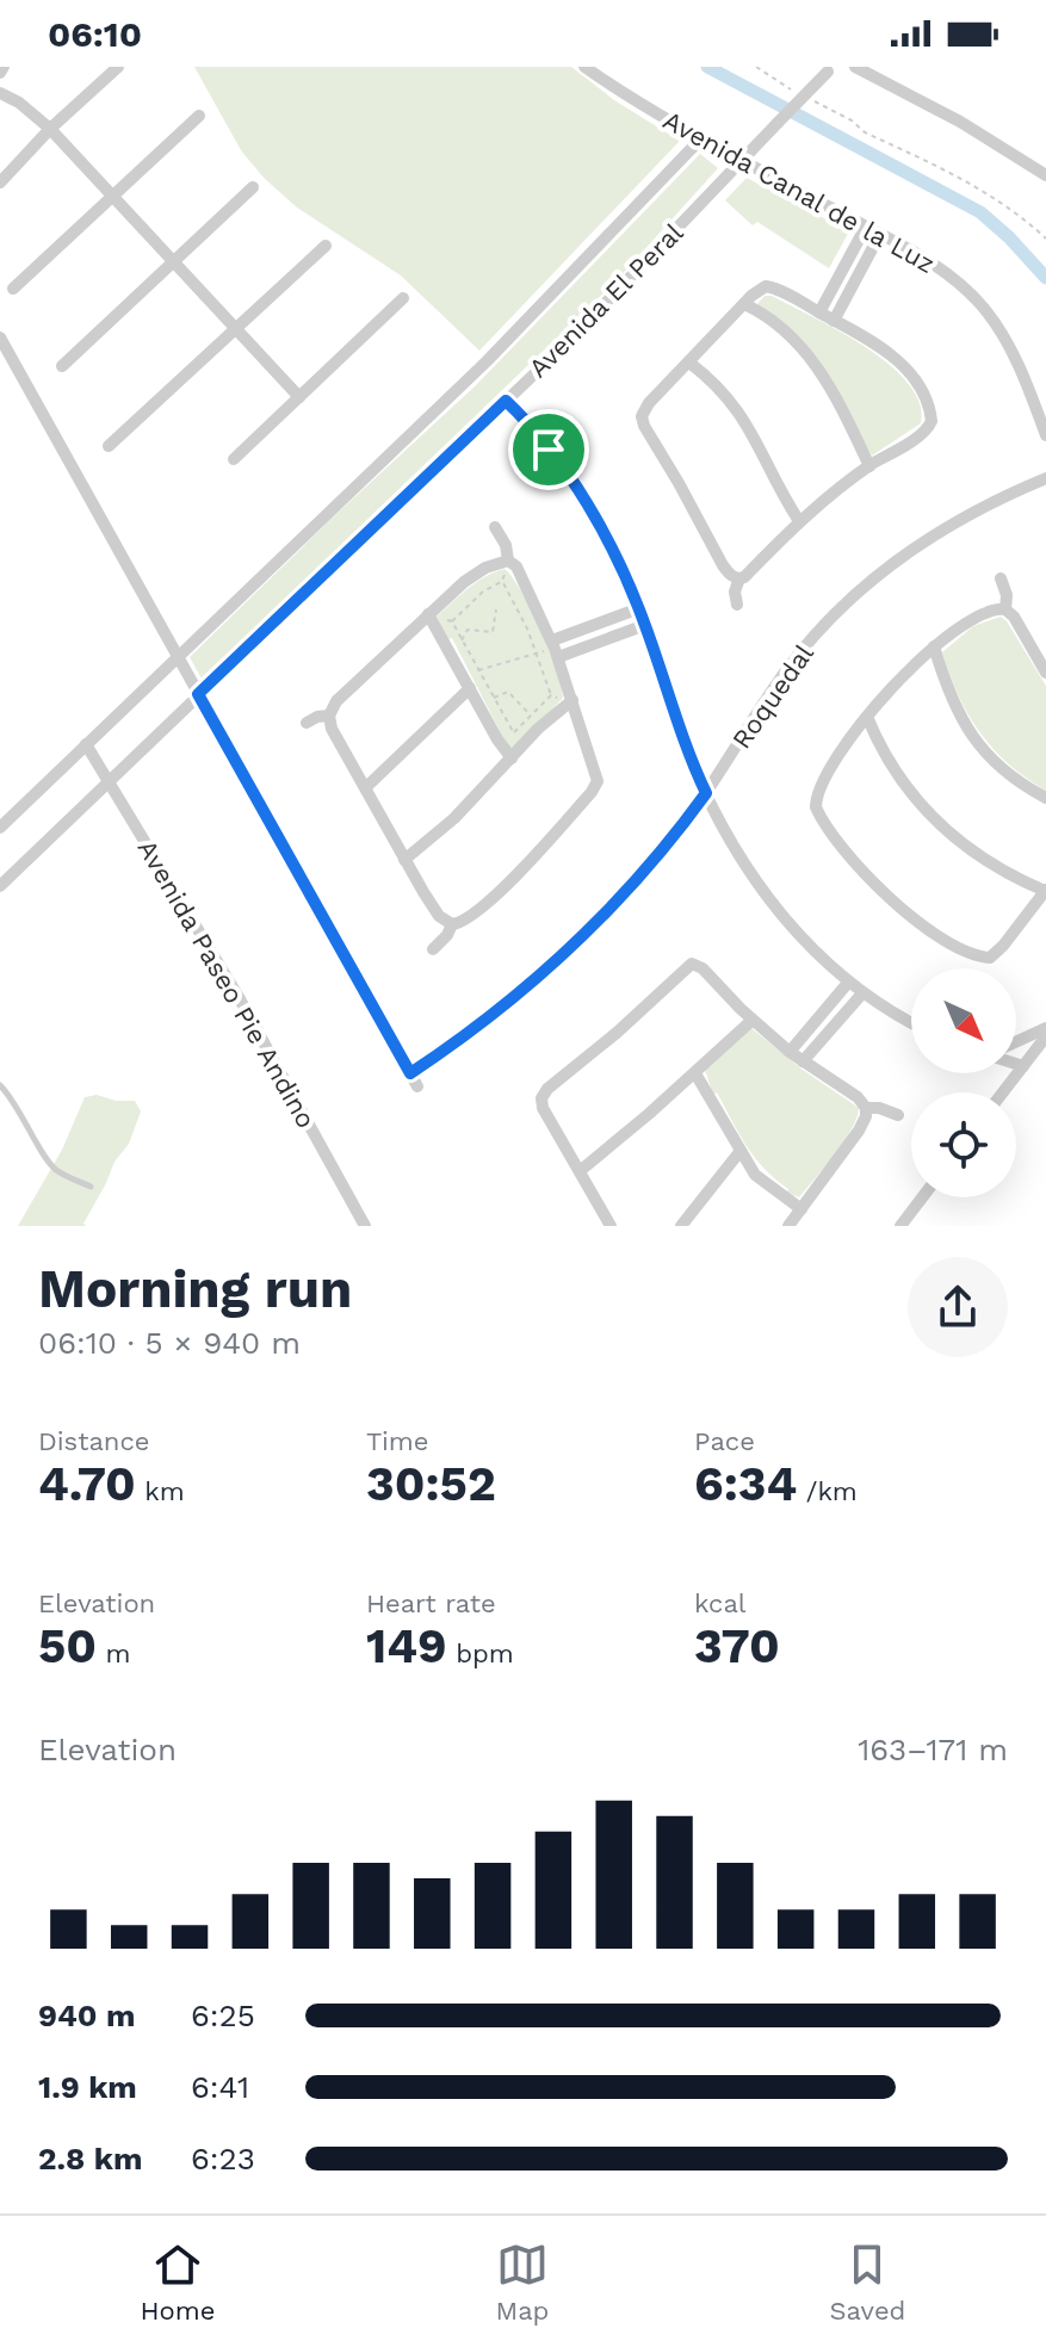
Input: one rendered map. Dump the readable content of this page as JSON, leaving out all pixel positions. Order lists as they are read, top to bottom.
{
  "streets": {
    "street": [
      "Avenida Canal de la Luz",
      "Avenida El Peral",
      "Roquedal",
      "Avenida Paseo Pie Andino"
    ]
  },
  "crossings": [
    ["Avenida Canal de la Luz", "Avenida El Peral"],
    ["Avenida El Peral", "Avenida Paseo Pie Andino"]
  ],
  "north": "bottom right",
  "page": {
    "status": "06:10",
    "heading": ["Morning run", "06:10 · 5 × 940 m"],
    "stats": [
      ["Distance", "4.70 km"],
      ["Time", "30:52"],
      ["Pace", "6:34 /km"],
      ["Elevation", "50 m"],
      ["Heart rate", "149 bpm"],
      ["kcal", "370"]
    ],
    "chart": ["Elevation", "163–171 m"],
    "list": [
      {
        "name": "940 m",
        "note": "6:25"
      },
      {
        "name": "1.9 km",
        "note": "6:41"
      },
      {
        "name": "2.8 km",
        "note": "6:23"
      }
    ],
    "tabs": ["Home", "Map", "Saved"]
  }
}
